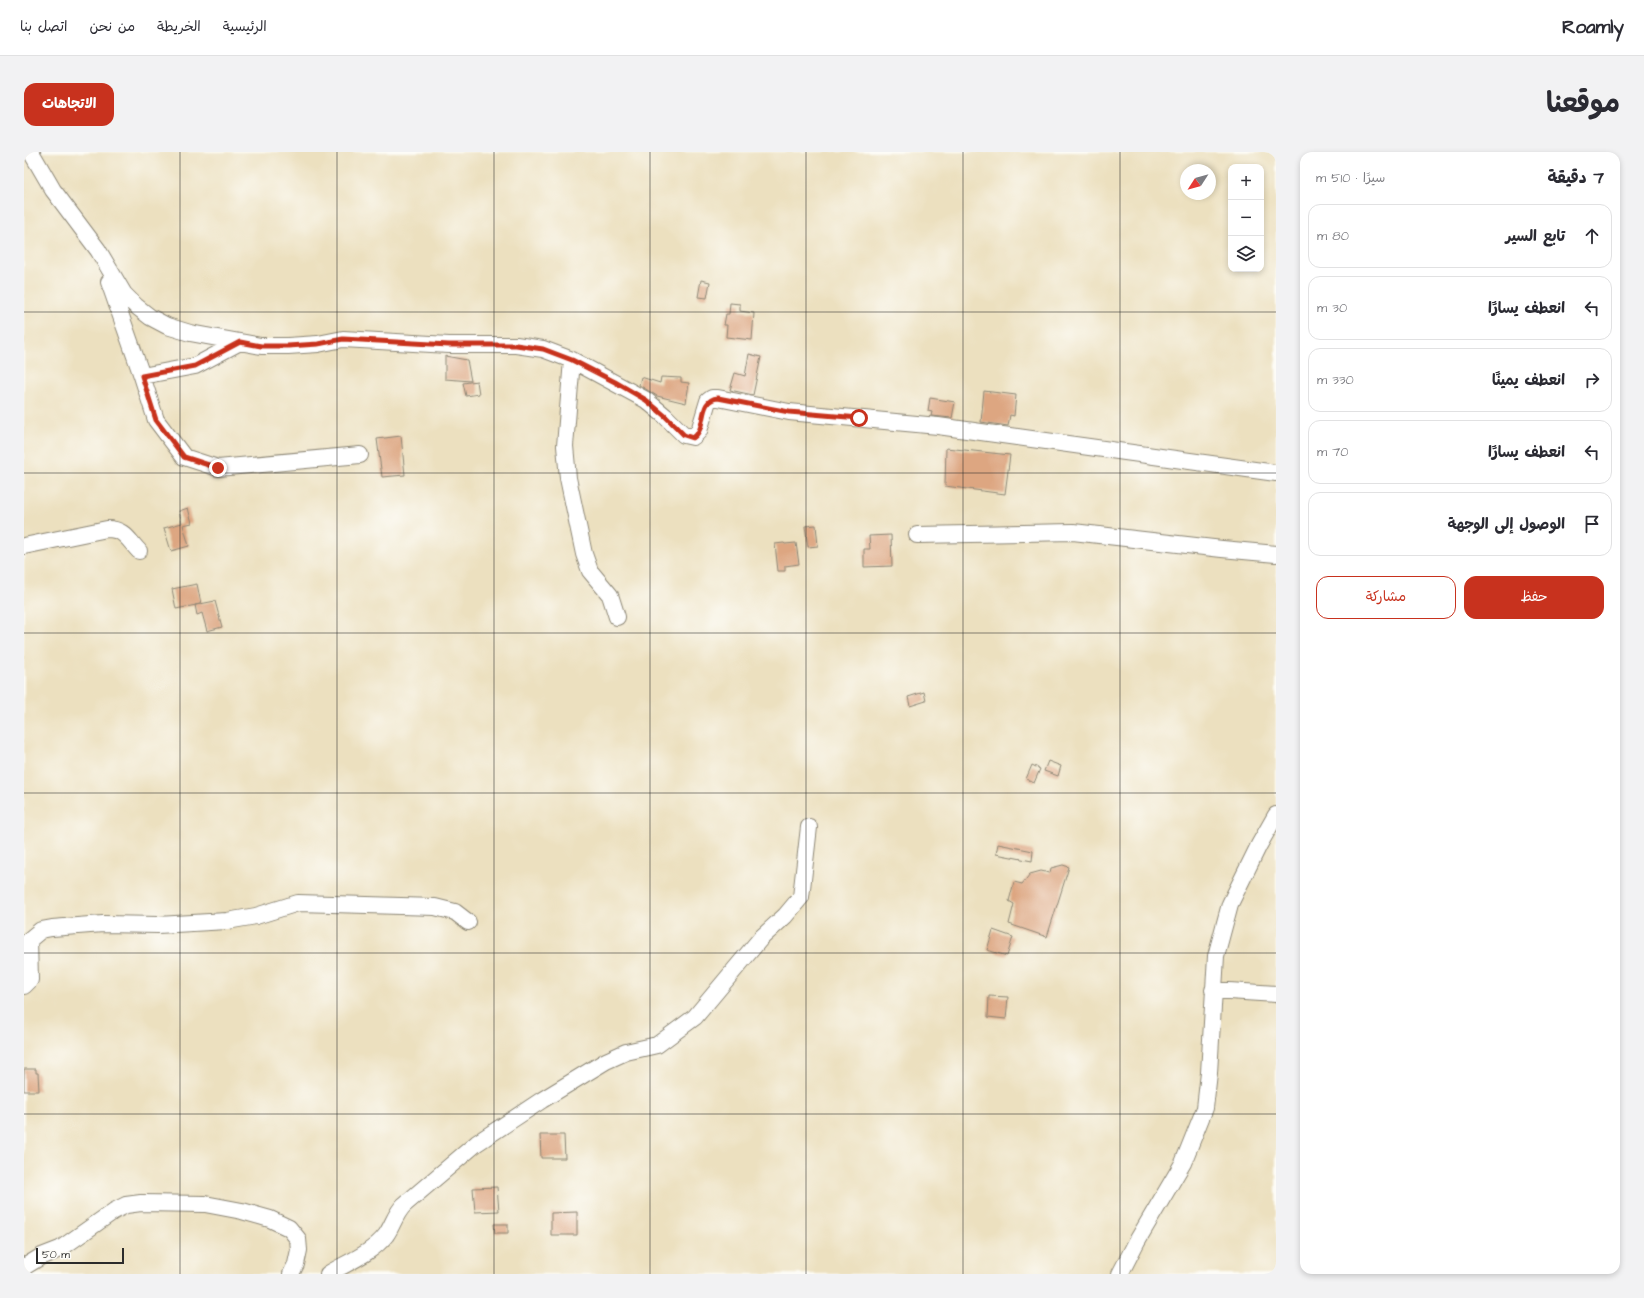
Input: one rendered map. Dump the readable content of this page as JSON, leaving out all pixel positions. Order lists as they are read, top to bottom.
{
  "scale_bar": "50 m",
  "north": "bottom left",
  "page": {
    "header": "Roamly",
    "nav": [
      "الرئيسية",
      "الخريطة",
      "من نحن",
      "اتصل بنا"
    ],
    "title": "موقعنا",
    "buttons": [
      "الاتجاهات",
      ["حفظ", "مشاركة"]
    ],
    "heading": ["7 دقيقة", "سيرًا · 510 m"],
    "map_buttons": ["+", "−"],
    "list": [
      ["تابع السير", "80 m"],
      ["انعطف يسارًا", "30 m"],
      ["انعطف يمينًا", "330 m"],
      ["انعطف يسارًا", "70 m"],
      "الوصول إلى الوجهة"
    ],
    "scale": "50 m"
  }
}
